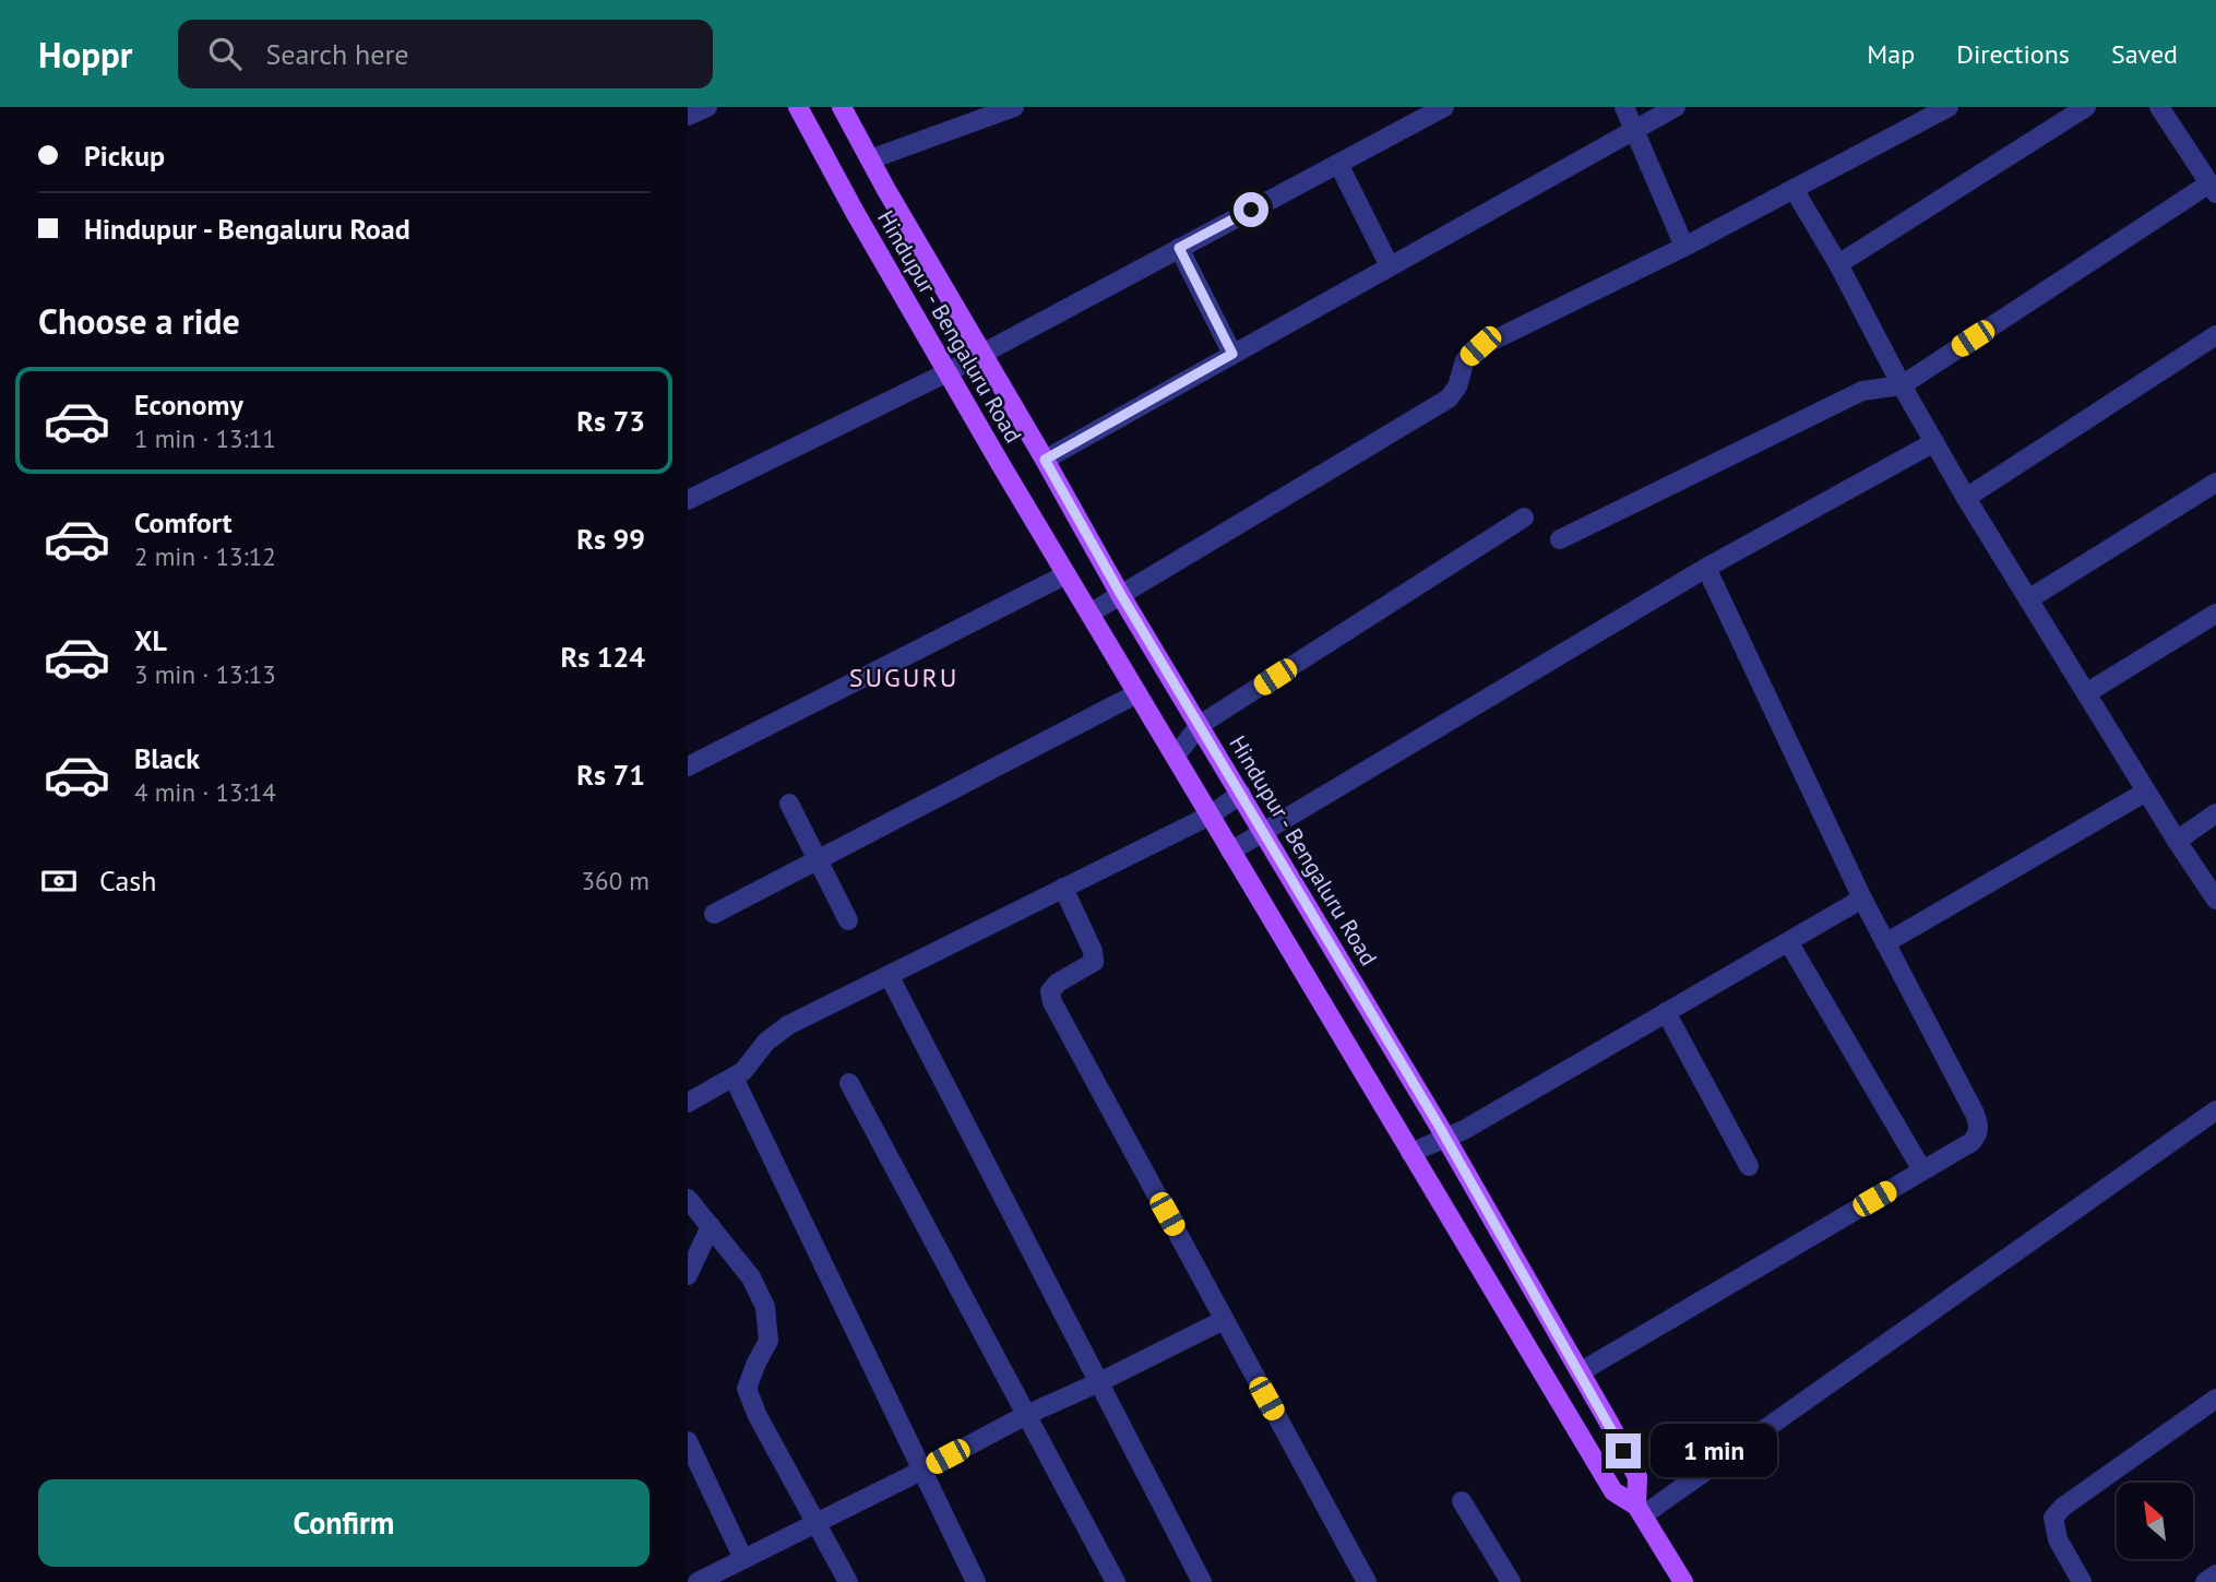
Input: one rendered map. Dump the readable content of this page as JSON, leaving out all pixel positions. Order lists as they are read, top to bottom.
{
  "streets": {
    "main road": ["Hindupur - Bengaluru Road"]
  },
  "districts": ["SUGURU"],
  "north": "top left",
  "page": {
    "header": "Hoppr",
    "search": "Search here",
    "nav": ["Map", "Directions", "Saved"],
    "banner": ["Pickup", "Hindupur - Bengaluru Road"],
    "heading": "Choose a ride",
    "list": [
      {
        "name": "Economy",
        "note": "1 min · 13:11",
        "value": "Rs 73"
      },
      {
        "name": "Comfort",
        "note": "2 min · 13:12",
        "value": "Rs 99"
      },
      {
        "name": "XL",
        "note": "3 min · 13:13",
        "value": "Rs 124"
      },
      {
        "name": "Black",
        "note": "4 min · 13:14",
        "value": "Rs 71"
      }
    ],
    "pay": ["Cash", "360 m"],
    "bubble": "1 min",
    "buttons": "Confirm"
  }
}
